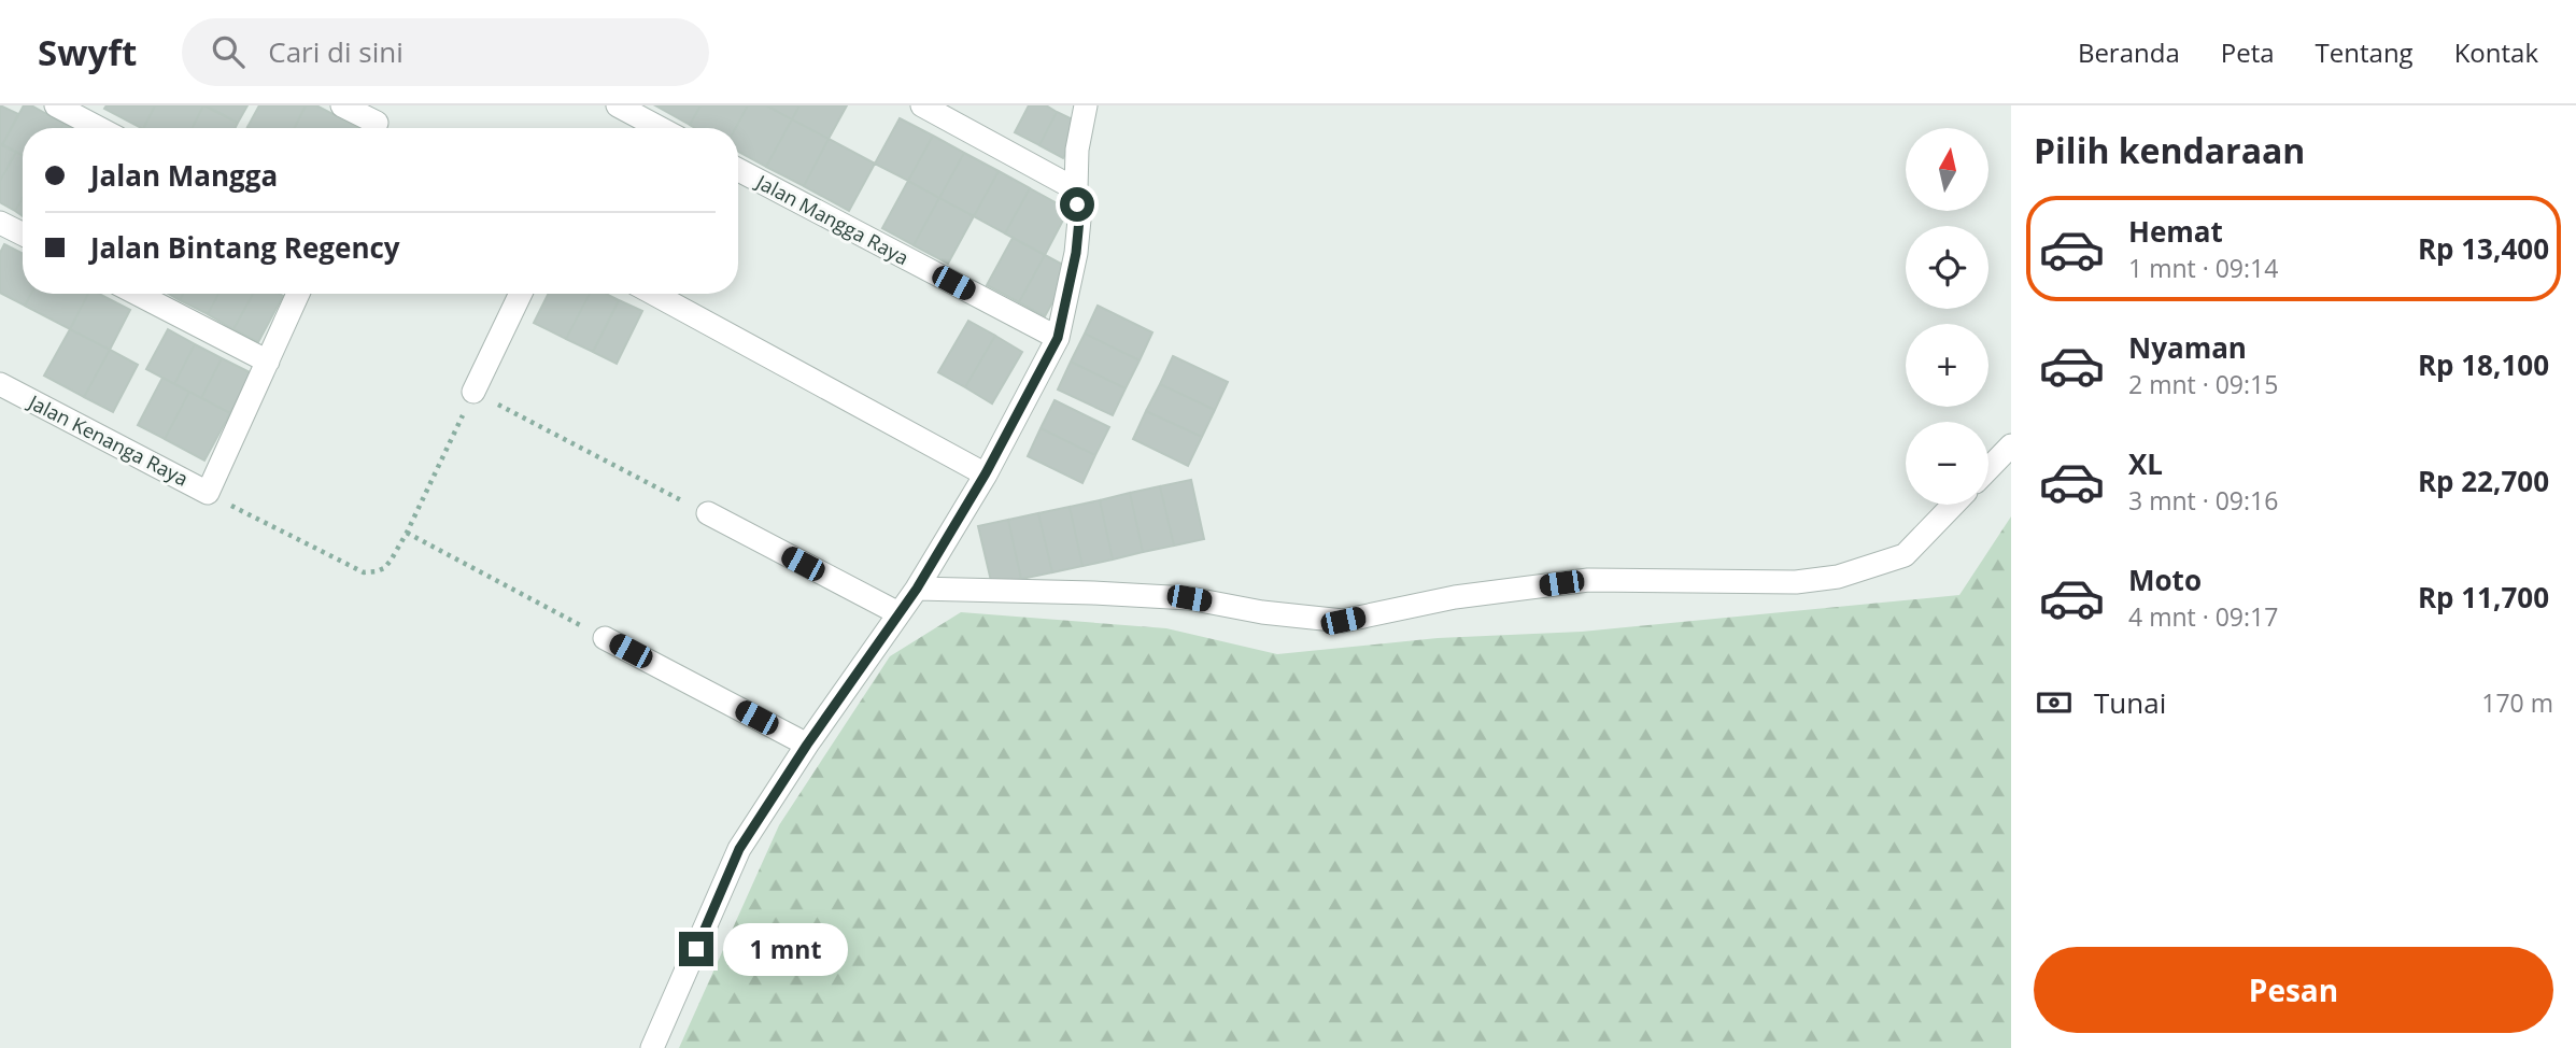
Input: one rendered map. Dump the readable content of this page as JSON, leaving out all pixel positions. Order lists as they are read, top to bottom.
{
  "streets": {
    "street": ["Jalan Mangga Raya", "Jalan Kenanga Raya"]
  },
  "north": "top",
  "page": {
    "header": "Swyft",
    "search": "Cari di sini",
    "nav": [
      "Beranda",
      "Peta",
      "Tentang",
      "Kontak"
    ],
    "heading": "Pilih kendaraan",
    "map_buttons": ["+", "−"],
    "banner": ["Jalan Mangga", "Jalan Bintang Regency"],
    "list": [
      {
        "name": "Hemat",
        "note": "1 mnt · 09:14",
        "value": "Rp 13,400"
      },
      {
        "name": "Nyaman",
        "note": "2 mnt · 09:15",
        "value": "Rp 18,100"
      },
      {
        "name": "XL",
        "note": "3 mnt · 09:16",
        "value": "Rp 22,700"
      },
      {
        "name": "Moto",
        "note": "4 mnt · 09:17",
        "value": "Rp 11,700"
      }
    ],
    "pay": ["Tunai", "170 m"],
    "bubble": "1 mnt",
    "buttons": "Pesan"
  }
}
